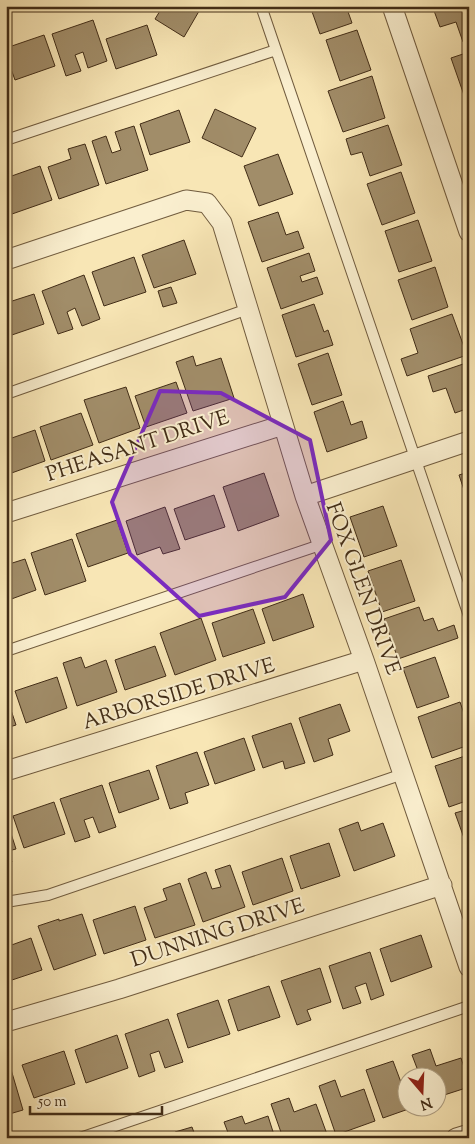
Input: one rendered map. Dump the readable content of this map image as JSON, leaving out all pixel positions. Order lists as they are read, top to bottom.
{
  "streets": {
    "street": [
      "PHEASANT DRIVE",
      "FOX GLEN DRIVE",
      "ARBORSIDE DRIVE",
      "DUNNING DRIVE"
    ]
  },
  "crossings": [
    ["PHEASANT DRIVE", "FOX GLEN DRIVE"],
    ["FOX GLEN DRIVE", "ARBORSIDE DRIVE"],
    ["FOX GLEN DRIVE", "DUNNING DRIVE"]
  ],
  "scale_bar": "50 m",
  "north": "bottom"
}
